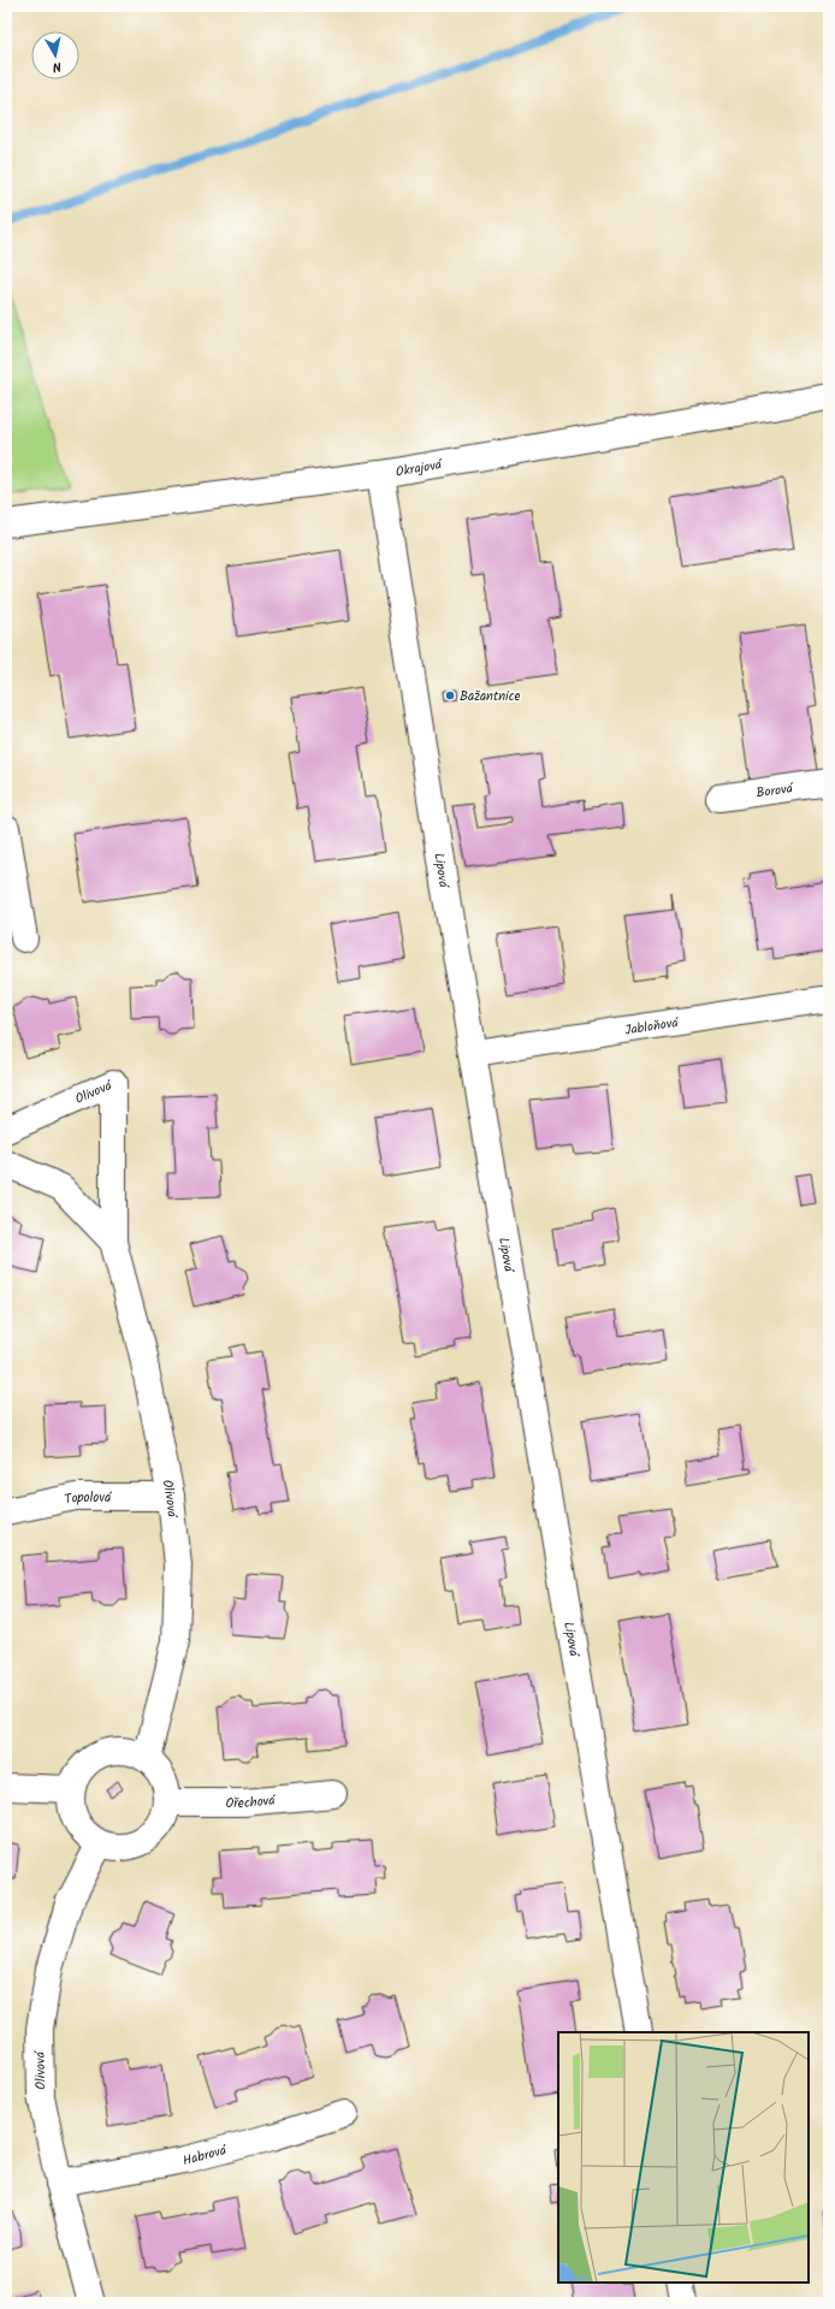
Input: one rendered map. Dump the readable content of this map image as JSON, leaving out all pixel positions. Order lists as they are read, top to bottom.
{
  "streets": {
    "street": [
      "Okrajová",
      "Borová",
      "Lipová",
      "Jabloňová",
      "Olivová",
      "Topolová",
      "Ořechová",
      "Habrová"
    ]
  },
  "crossings": [
    ["Okrajová", "Lipová"],
    ["Lipová", "Jabloňová"],
    ["Olivová", "Topolová"],
    ["Olivová", "Ořechová"],
    ["Olivová", "Habrová"]
  ],
  "places": ["Bažantnice"],
  "north": "bottom"
}
